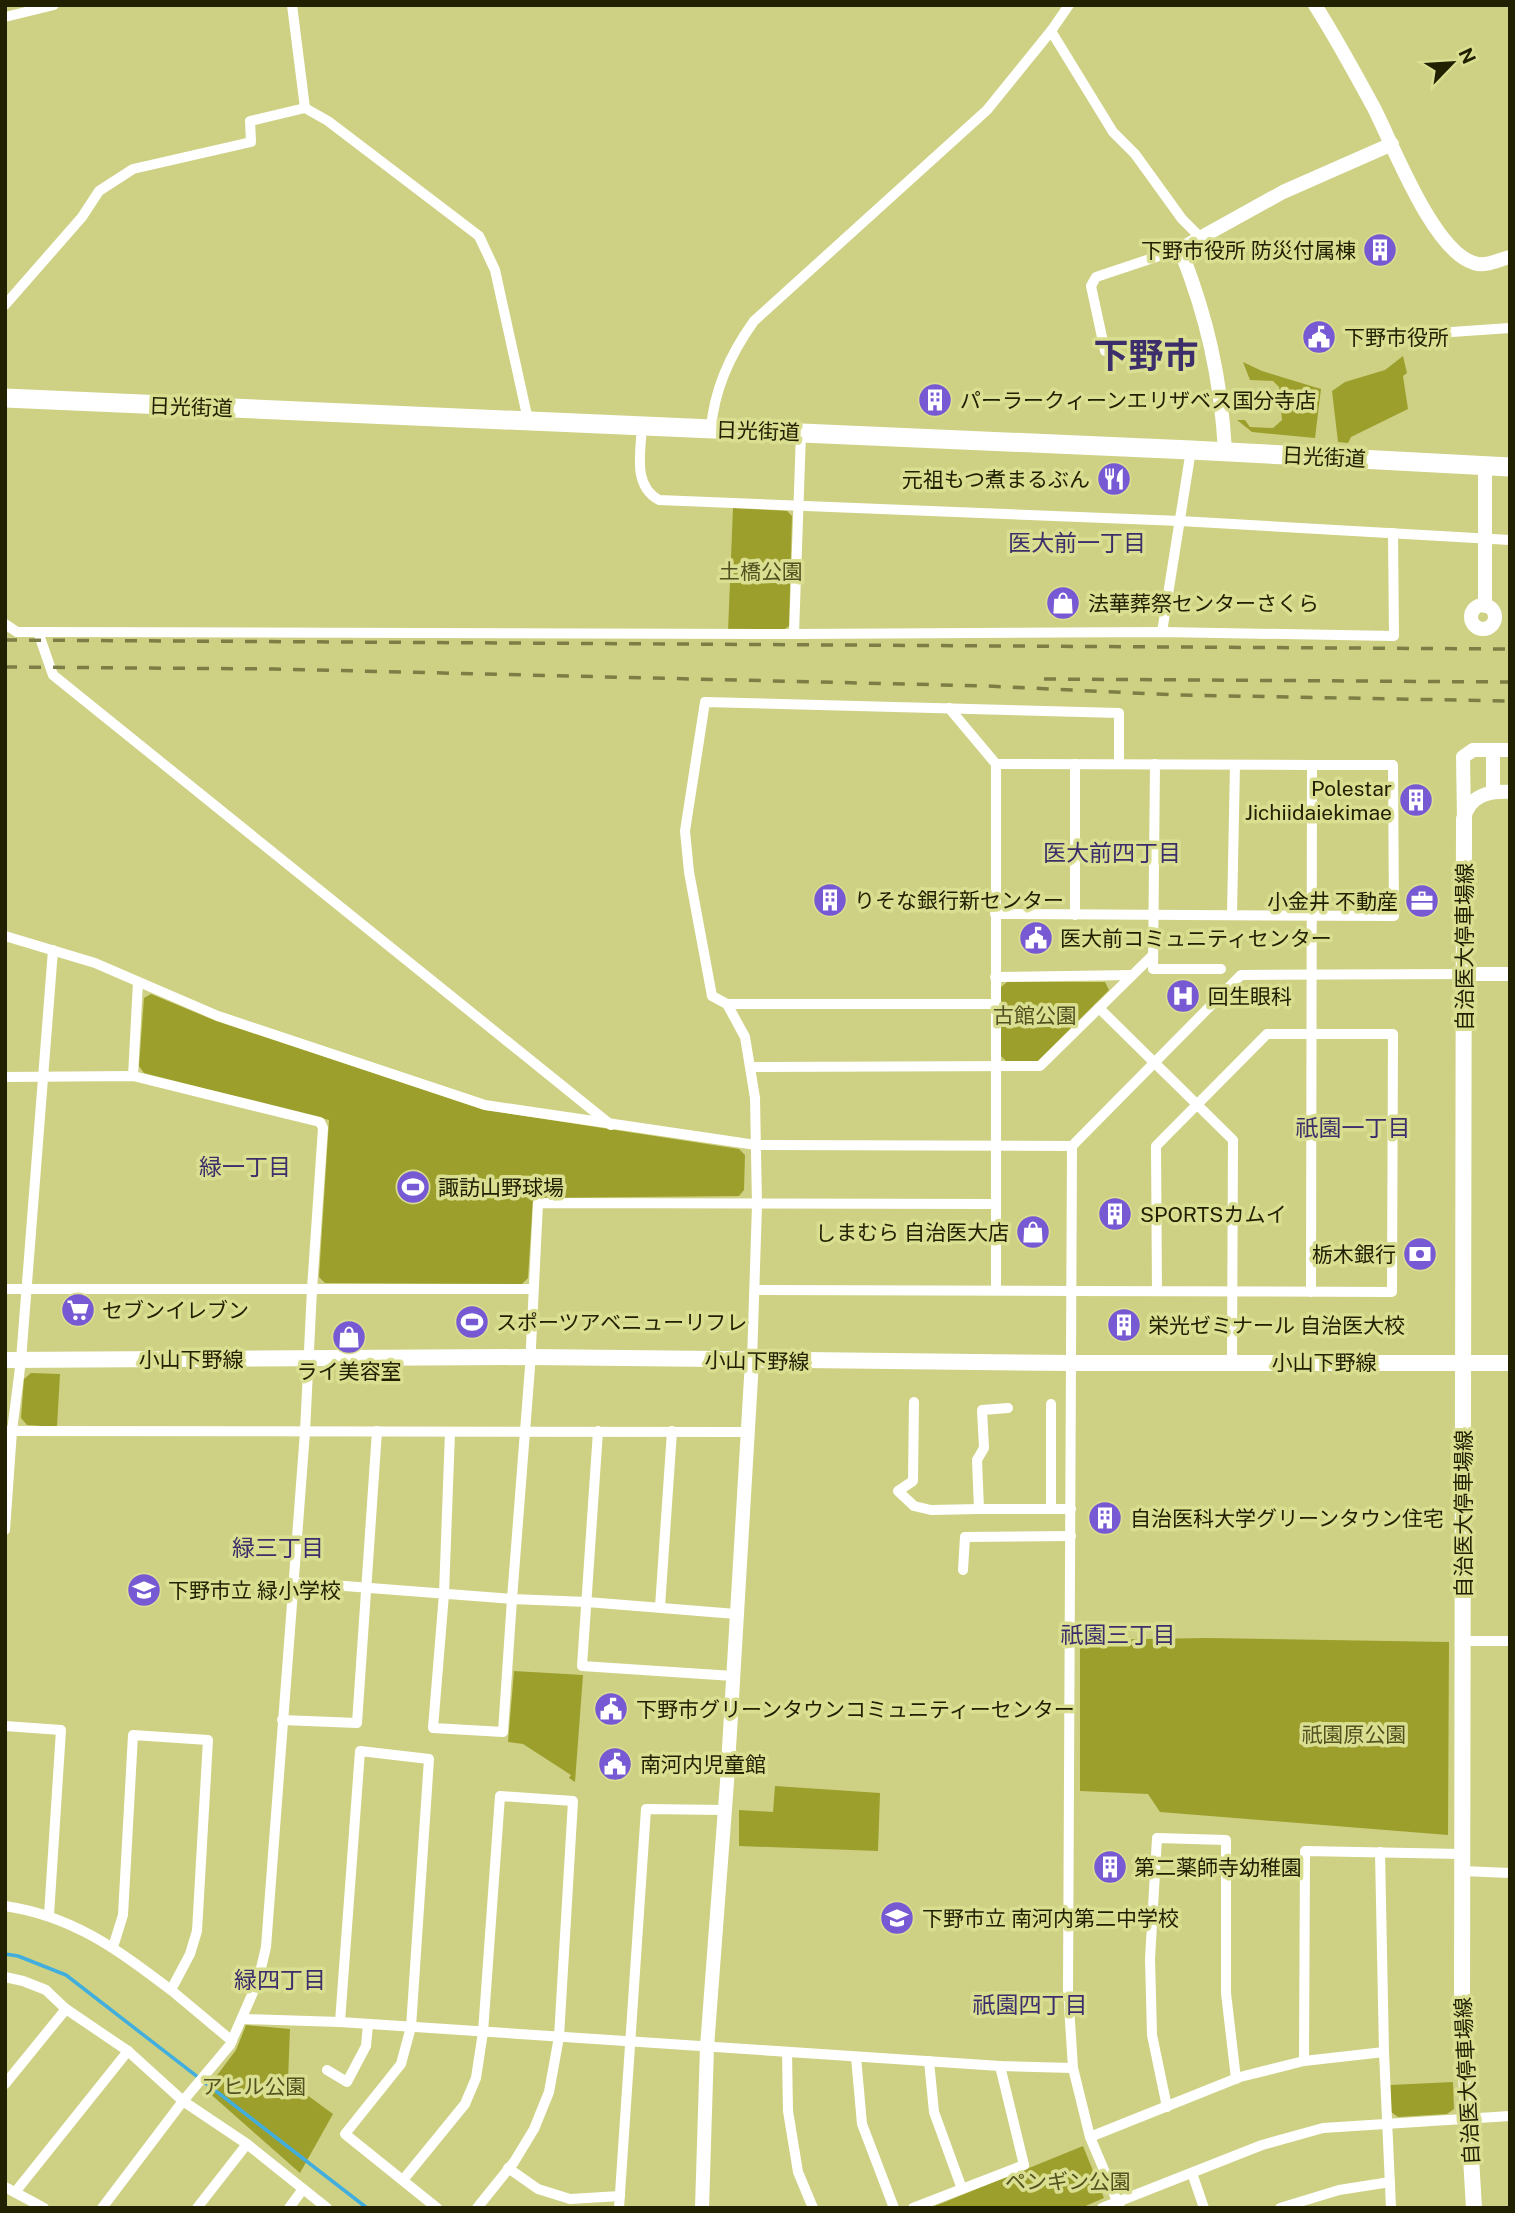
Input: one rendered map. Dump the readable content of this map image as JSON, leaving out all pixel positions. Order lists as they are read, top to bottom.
{
  "streets": {
    "highway": ["日光街道"],
    "main road": ["自治医大停車場線", "小山下野線"]
  },
  "crossings": [
    ["自治医大停車場線", "小山下野線"]
  ],
  "districts": [
    "下野市",
    "医大前一丁目",
    "医大前四丁目",
    "祇園一丁目",
    "緑一丁目",
    "緑三丁目",
    "祇園三丁目",
    "緑四丁目",
    "祇園四丁目"
  ],
  "parks": [
    "土橋公園",
    "古館公園",
    "祇園原公園",
    "アヒル公園",
    "ペンギン公園"
  ],
  "places": {
    "building": [
      "下野市役所 防災付属棟",
      "パーラークィーンエリザベス国分寺店",
      "Polestar Jichiidaiekimae",
      "りそな銀行新センター",
      "SPORTSカムイ",
      "栄光ゼミナール 自治医大校",
      "自治医科大学グリーンタウン住宅",
      "第二薬師寺幼稚園"
    ],
    "public building": [
      "下野市役所",
      "医大前コミュニティセンター",
      "下野市グリーンタウンコミュニティーセンター",
      "南河内児童館"
    ],
    "restaurant": ["元祖もつ煮まるぶん"],
    "shop": ["法華葬祭センターさくら", "しまむら 自治医大店", "ライ美容室"],
    "office": ["小金井 不動産"],
    "hospital": ["回生眼科"],
    "sports": ["諏訪山野球場", "スポーツアベニューリフレ"],
    "bank": ["栃木銀行"],
    "supermarket": ["セブンイレブン"],
    "school or university": ["下野市立 緑小学校", "下野市立 南河内第二中学校"]
  },
  "north": "top right"
}
